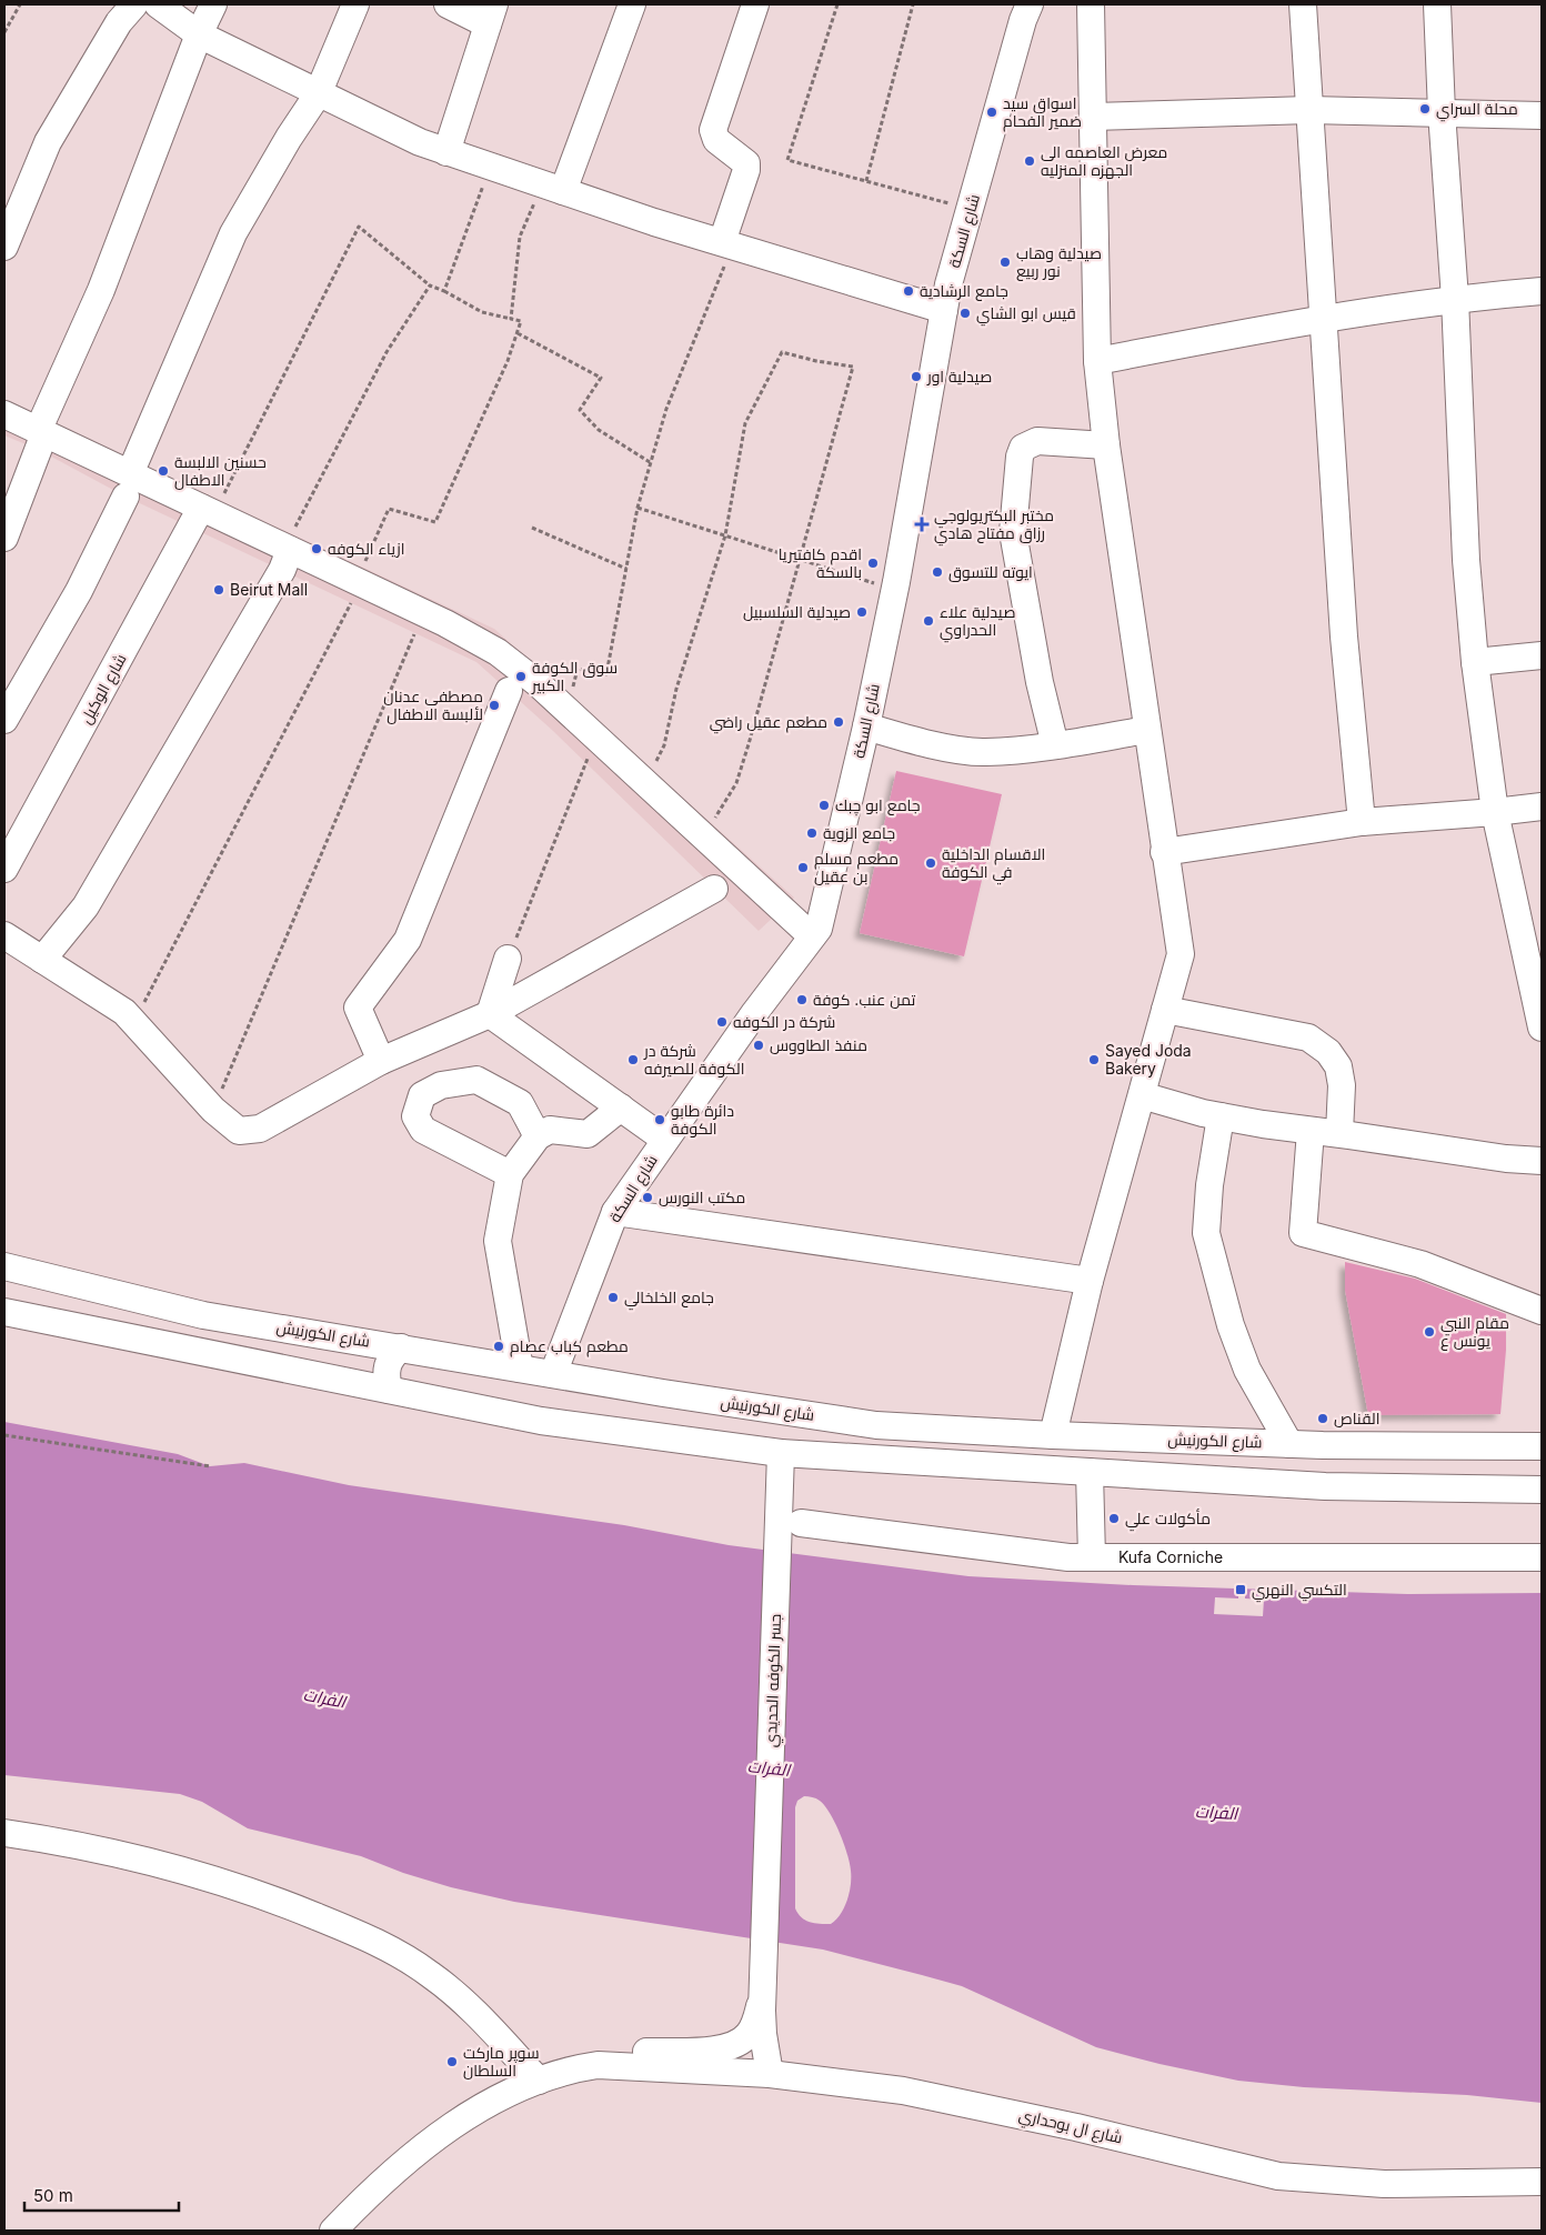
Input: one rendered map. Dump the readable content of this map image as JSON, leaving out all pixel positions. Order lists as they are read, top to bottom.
{
  "streets": {
    "street": [
      "شارع السكة",
      "شارع الوكيل",
      "شارع الكورنيش",
      "Kufa Corniche",
      "جسر الکوفه الحديدي",
      "شارع ال بوحداري"
    ]
  },
  "crossings": [
    ["شارع السكة", "شارع الكورنيش"],
    ["Kufa Corniche", "جسر الکوفه الحديدي"],
    ["جسر الکوفه الحديدي", "شارع ال بوحداري"]
  ],
  "water": ["الفرات"],
  "places": {
    "other": [
      "محلة السراي",
      "اسواق سيد ضمير الفحام",
      "معرض العاصمه الى الجهزه المنزليه",
      "صيدلية وهاب نور ربيع",
      "جامع الرشادية",
      "قيس ابو الشاي",
      "صيدلية اور",
      "حسنين الالبسة الاطفال",
      "ازياء الكوفه",
      "اقدم كافتيريا بالسكة",
      "ايوته للتسوق",
      "Beirut Mall",
      "صيدلية السلسبيل",
      "صيدلية علاء الحدراوي",
      "سوق الكوفة الكبير",
      "مصطفى عدنان لألبسة الاطفال",
      "مطعم عقيل راضي",
      "جامع ابو چبك",
      "جامع الزوية",
      "الاقسام الداخلية في الكوفة",
      "مطعم مسلم بن عقيل",
      "تمن عنب. كوفة",
      "شركة در الكوفه",
      "منفذ الطاووس",
      "شركة در الكوفة للصيرفه",
      "Sayed Joda Bakery",
      "دائرة طابو الكوفة",
      "مكتب النورس",
      "جامع الخلخالي",
      "مقام النبي يونس ع",
      "مطعم كباب عصام",
      "القناص",
      "مأكولات علي",
      "سوپر ماركت السلطان"
    ],
    "health": ["مختبر البكتريولوجي رزاق مفتاح هادي"],
    "transit": ["التكسي النهري"]
  },
  "scale_bar": "50 m"
}
